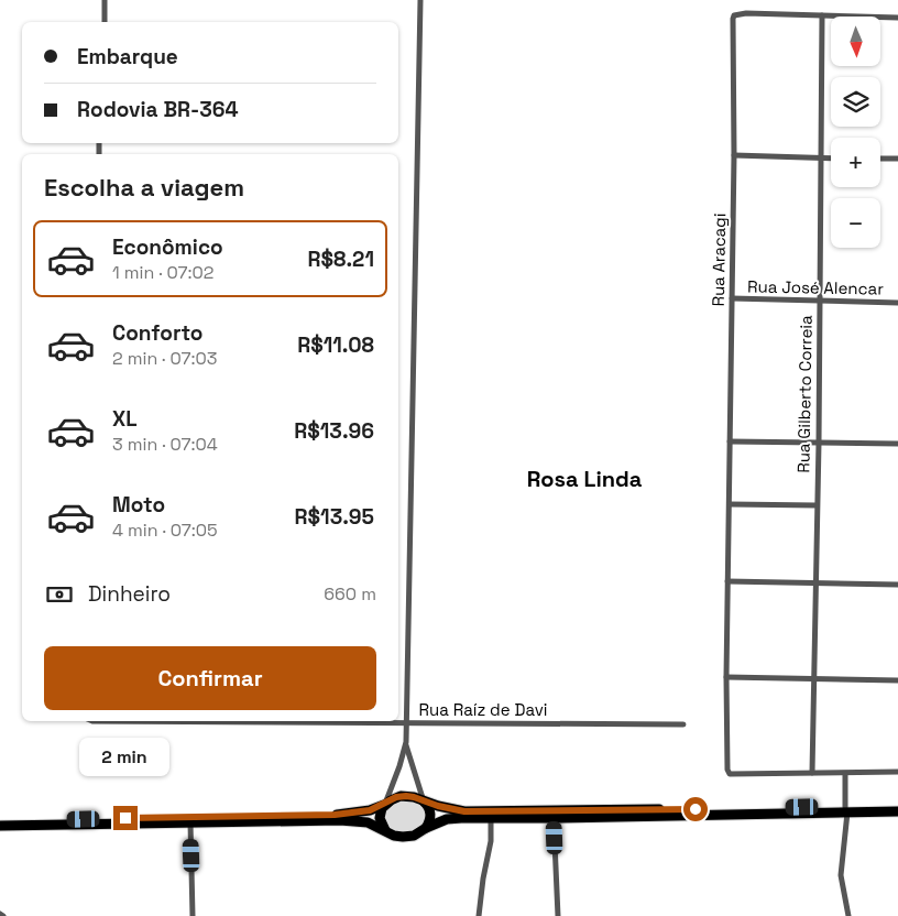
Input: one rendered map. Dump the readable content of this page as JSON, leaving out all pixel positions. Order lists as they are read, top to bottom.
{
  "streets": {
    "street": [
      "Rua Aracagi",
      "Rua José Alencar",
      "Rua Gilberto Correia",
      "Rua Raíz de Davi"
    ]
  },
  "crossings": [
    ["Rua Aracagi", "Rua José Alencar"],
    ["Rua Aracagi", "Rua Gilberto Correia"],
    ["Rua José Alencar", "Rua Gilberto Correia"]
  ],
  "districts": ["Rosa Linda"],
  "north": "bottom",
  "page": {
    "map_buttons": ["+", "−"],
    "banner": ["Embarque", "Rodovia BR-364"],
    "heading": "Escolha a viagem",
    "list": [
      {
        "name": "Econômico",
        "note": "1 min · 07:02",
        "value": "R$8.21"
      },
      {
        "name": "Conforto",
        "note": "2 min · 07:03",
        "value": "R$11.08"
      },
      {
        "name": "XL",
        "note": "3 min · 07:04",
        "value": "R$13.96"
      },
      {
        "name": "Moto",
        "note": "4 min · 07:05",
        "value": "R$13.95"
      }
    ],
    "pay": ["Dinheiro", "660 m"],
    "buttons": "Confirmar",
    "bubble": "2 min"
  }
}
